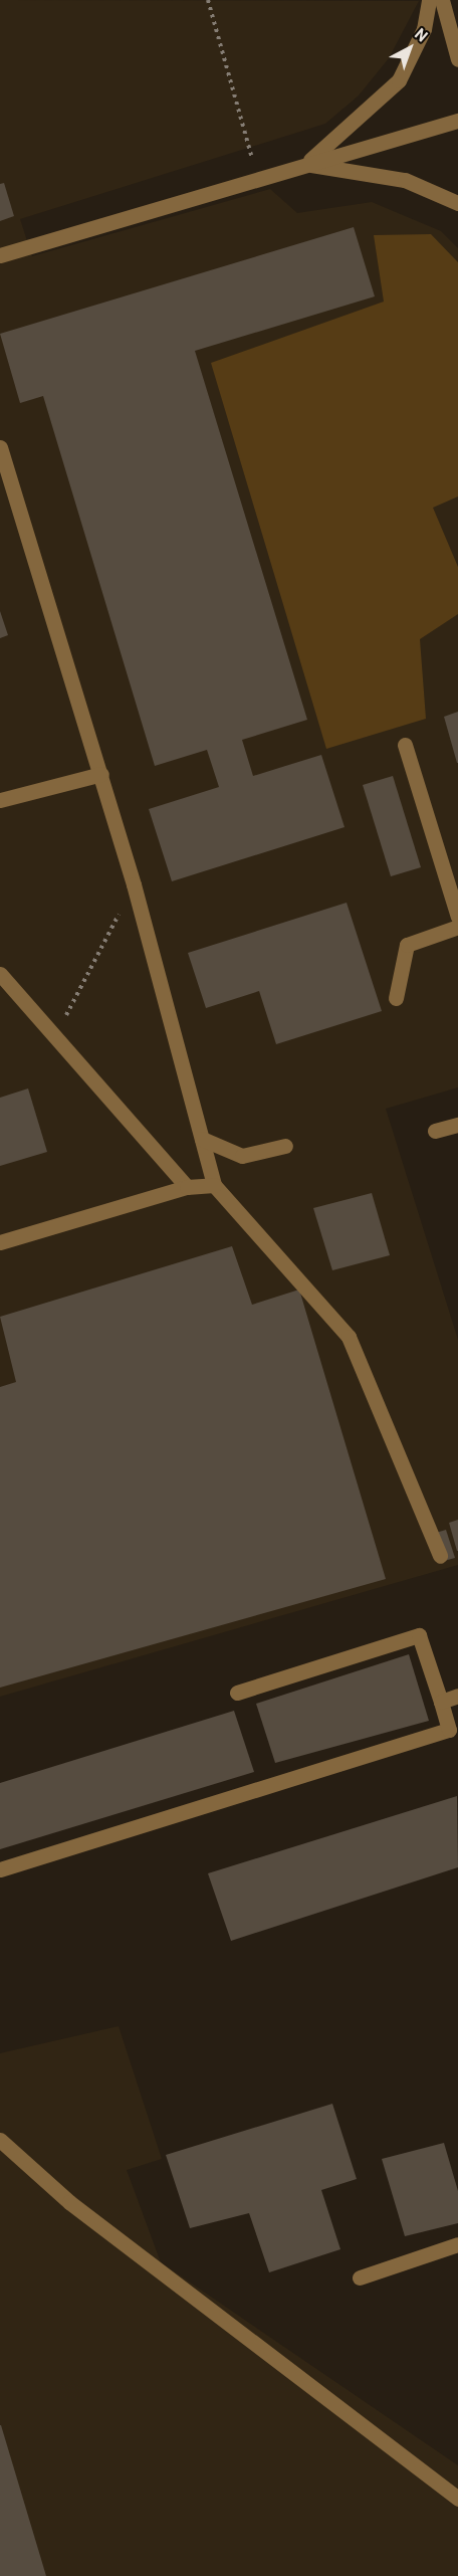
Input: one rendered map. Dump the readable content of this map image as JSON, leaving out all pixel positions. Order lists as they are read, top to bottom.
{
  "north": "top right"
}
